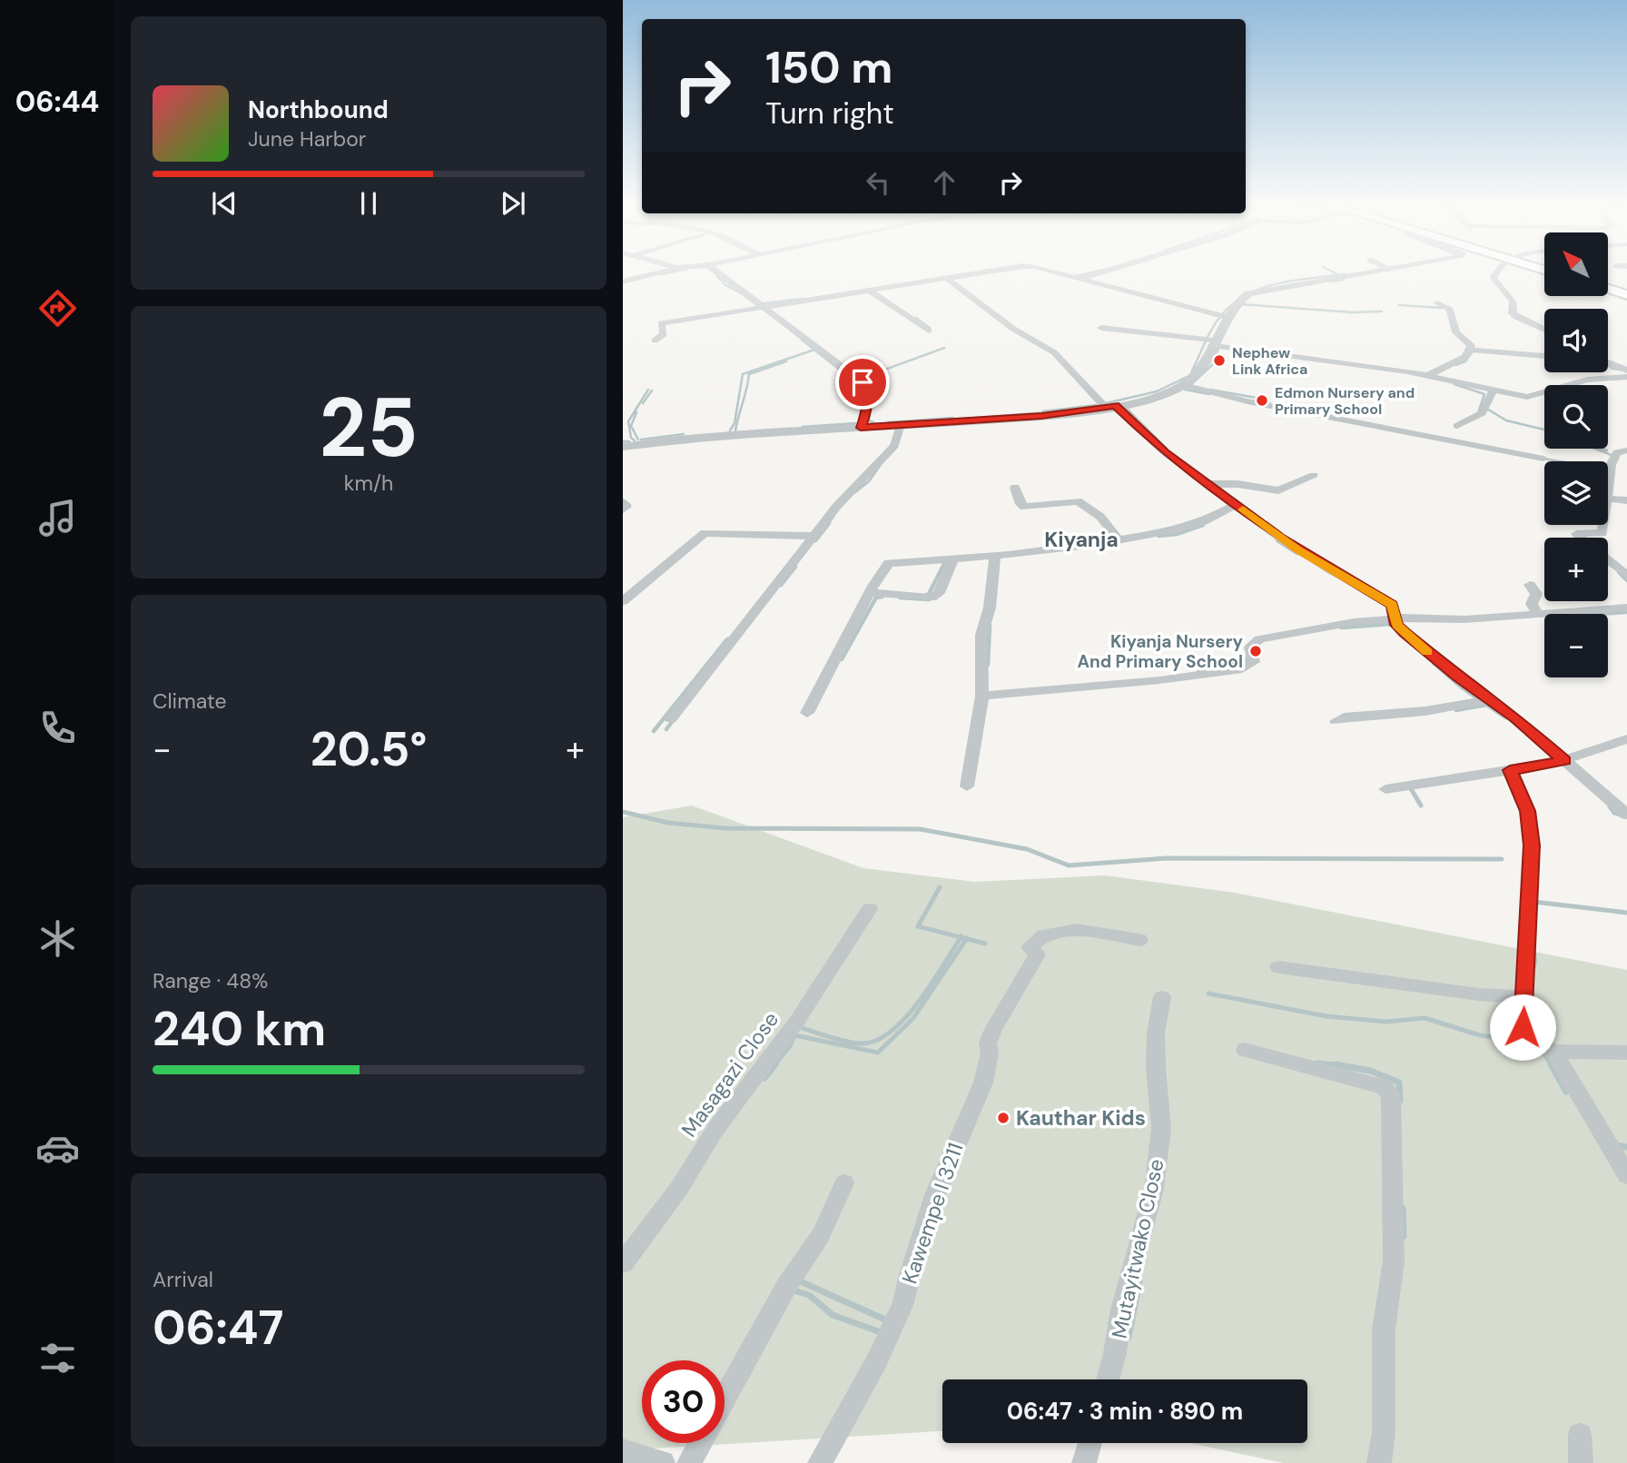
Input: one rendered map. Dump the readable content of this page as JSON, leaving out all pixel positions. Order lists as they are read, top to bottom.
{
  "streets": {
    "street": ["Masagazi Close", "Kawempe I 3211", "Mutayitwako Close"]
  },
  "districts": ["Kiyanja"],
  "places": [
    "Nephew Link Africa",
    "Edmon Nursery and Primary School",
    "Kiyanja Nursery And Primary School",
    "Kauthar Kids"
  ],
  "north": "top left",
  "page": {
    "tabs": "06:44",
    "turn": ["150 m", "Turn right"],
    "song": ["Northbound", "June Harbor"],
    "map_buttons": ["+", "−"],
    "tile": [
      ["25", "km/h"],
      "Climate",
      ["Range · 48%", "240 km"],
      ["Arrival", "06:47"]
    ],
    "heat": ["−", "20.5°", "+"],
    "limit": "30",
    "trip": "06:47 · 3 min · 890 m"
  }
}
